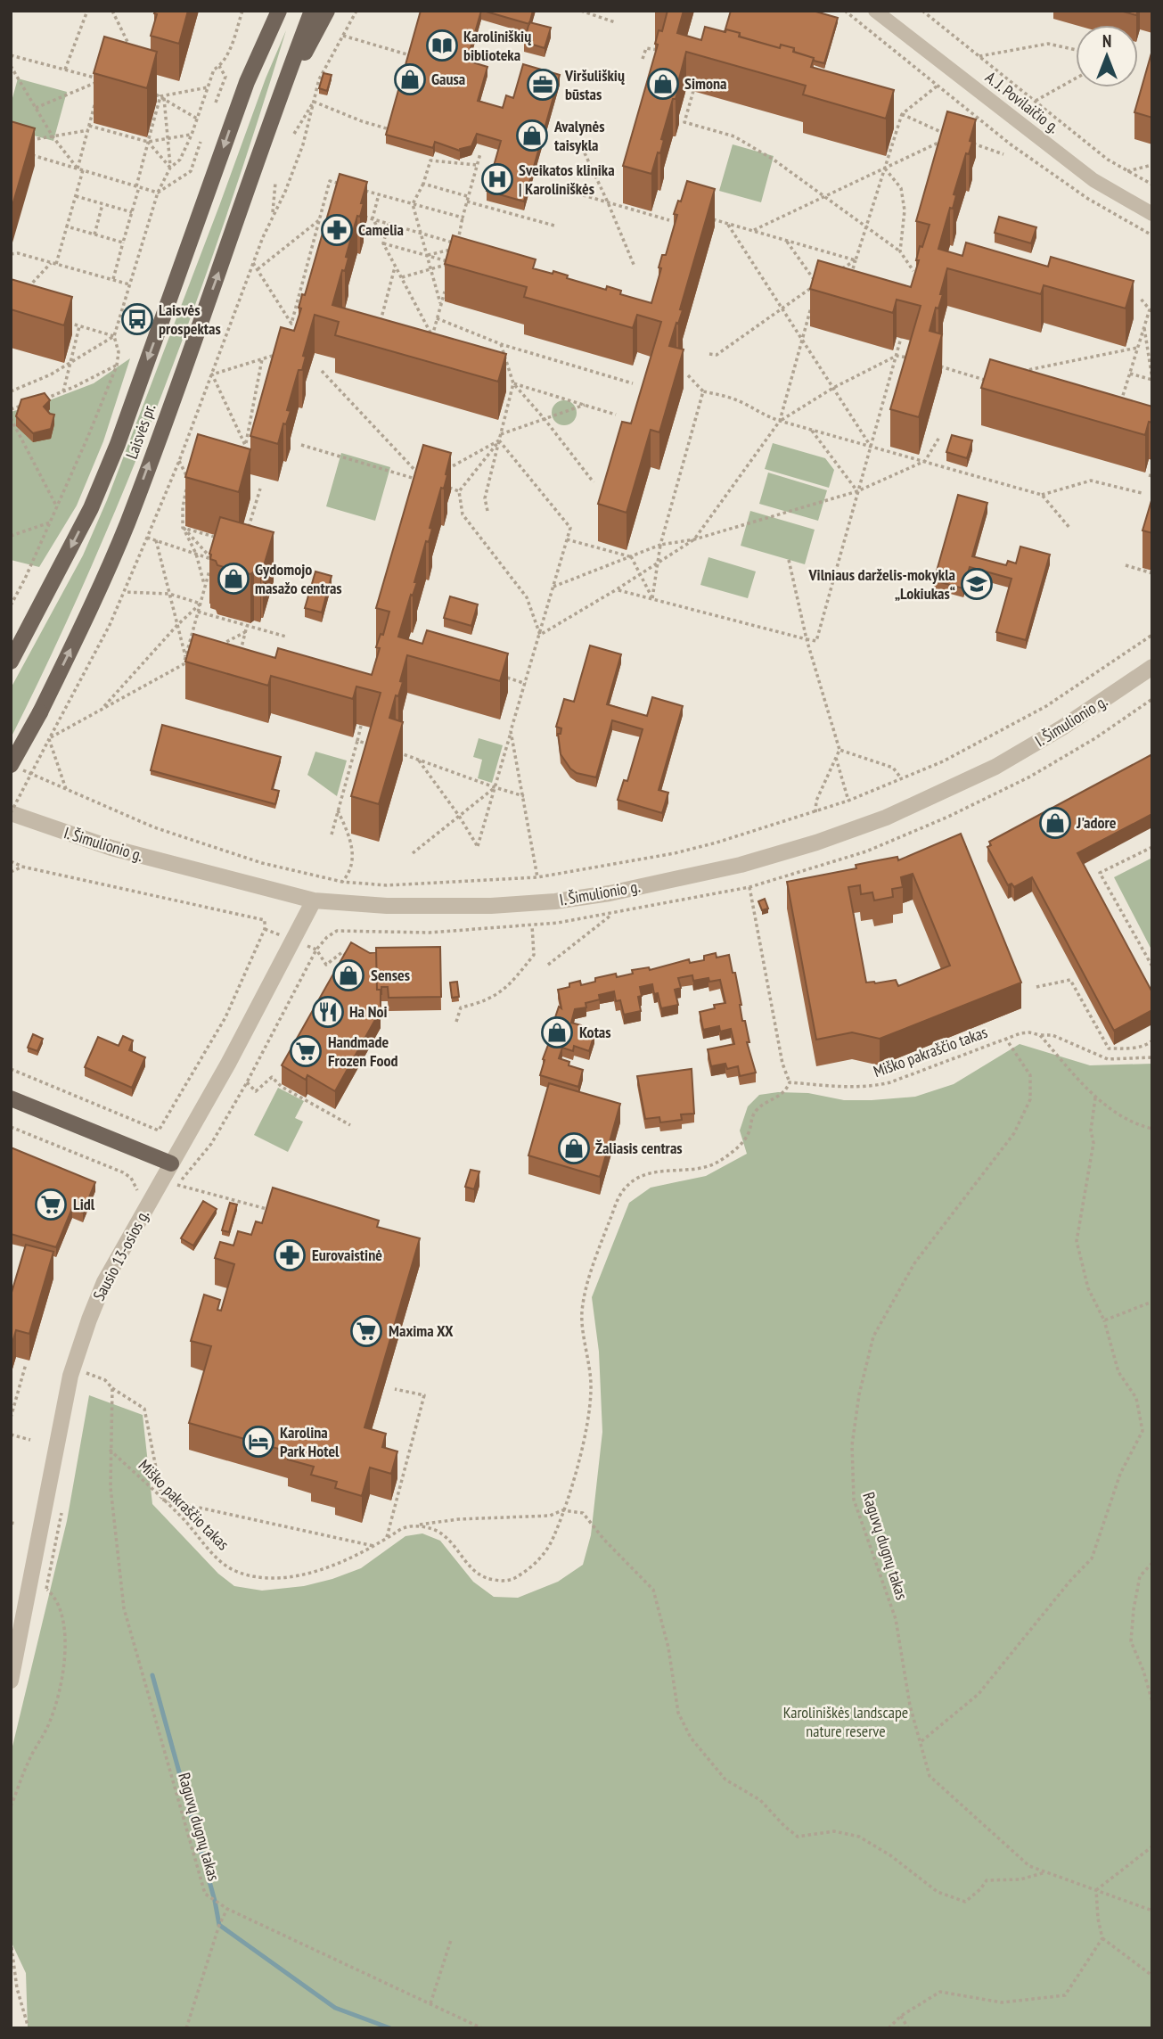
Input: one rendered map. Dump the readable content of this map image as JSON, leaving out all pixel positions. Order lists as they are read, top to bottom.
{
  "streets": {
    "main road": ["Laisvės pr."],
    "street": ["A. J. Povilaičio g.", "I. Šimulionio g.", "Sausio 13-osios g."],
    "path": ["Miško pakraščio takas", "Raguvų dugnų takas"]
  },
  "crossings": [
    ["I. Šimulionio g.", "Sausio 13-osios g."],
    ["Miško pakraščio takas", "Raguvų dugnų takas"]
  ],
  "parks": ["Karoliniškės landscape nature reserve"],
  "places": {
    "library": ["Karoliniškių biblioteka"],
    "shop": [
      "Gausa",
      "Simona",
      "Avalynės taisykla",
      "Gydomojo masažo centras",
      "J'adore",
      "Senses",
      "Kotas",
      "Žaliasis centras"
    ],
    "office": ["Viršuliškių būstas"],
    "hospital": ["Sveikatos klinika | Karoliniškės"],
    "pharmacy": ["Camelia", "Eurovaistinė"],
    "bus stop": ["Laisvės prospektas"],
    "school or university": ["Vilniaus darželis-mokykla „Lokiukas“"],
    "restaurant": ["Ha Noi"],
    "supermarket": ["Handmade Frozen Food", "Lidl", "Maxima XX"],
    "hotel": ["Karolina Park Hotel"]
  },
  "north": "top"
}
